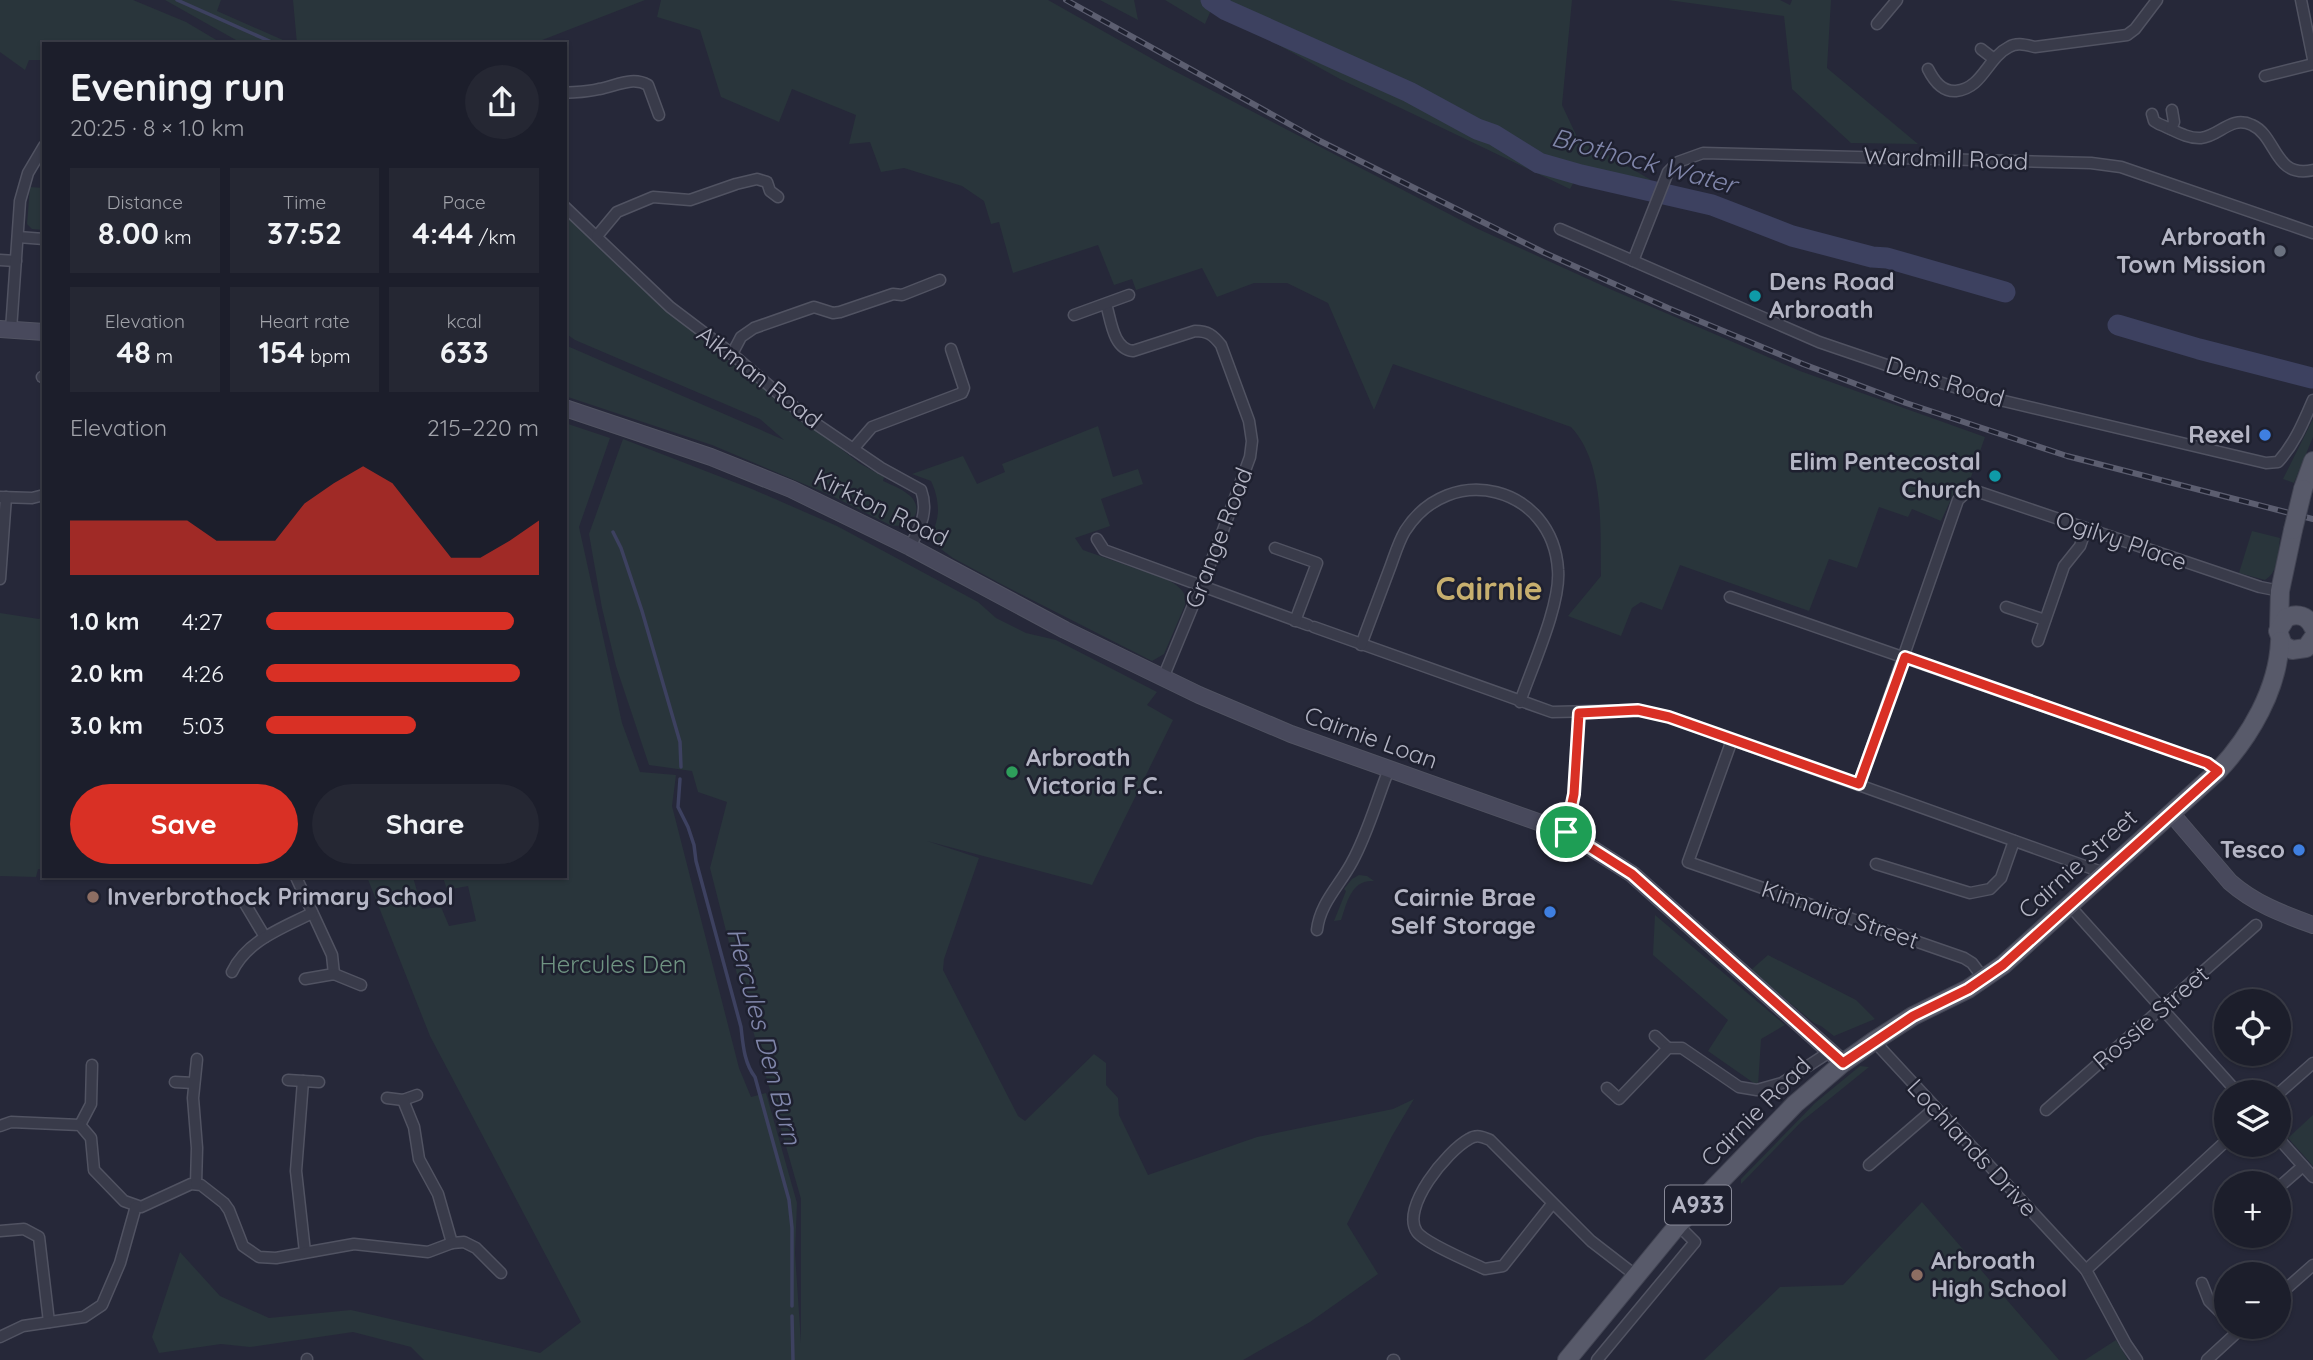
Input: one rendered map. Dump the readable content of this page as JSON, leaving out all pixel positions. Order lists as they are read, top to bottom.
{
  "streets": {
    "main road": ["Cairnie Street", "Cairnie Road", "A933"],
    "street": [
      "Wardmill Road",
      "Aikman Road",
      "Dens Road",
      "Kirkton Road",
      "Grange Road",
      "Ogilvy Place",
      "Cairnie Loan",
      "Kinnaird Street",
      "Rossie Street",
      "Lochlands Drive"
    ]
  },
  "crossings": [
    ["Wardmill Road", "Dens Road"],
    ["Aikman Road", "Kirkton Road"],
    ["Kirkton Road", "Grange Road"],
    ["Kirkton Road", "Cairnie Loan"],
    ["Grange Road", "Cairnie Loan"],
    ["Ogilvy Place", "A933"],
    ["Cairnie Loan", "Cairnie Road"],
    ["Cairnie Street", "Kinnaird Street"],
    ["Cairnie Street", "Cairnie Road"],
    ["Cairnie Street", "Lochlands Drive"],
    ["Cairnie Street", "A933"],
    ["Cairnie Road", "Lochlands Drive"]
  ],
  "districts": ["Cairnie"],
  "water": ["Brothock Water", "Hercules Den Burn"],
  "parks": ["Hercules Den"],
  "places": [
    "Arbroath Town Mission",
    "Dens Road Arbroath",
    "Rexel",
    "Elim Pentecostal Church",
    "Arbroath Victoria F.C.",
    "Tesco",
    "Inverbrothock Primary School",
    "Cairnie Brae Self Storage",
    "Arbroath High School"
  ],
  "page": {
    "heading": ["Evening run", "20:25 · 8 × 1.0 km"],
    "stats": [
      ["Distance", "8.00 km"],
      ["Time", "37:52"],
      ["Pace", "4:44 /km"],
      ["Elevation", "48 m"],
      ["Heart rate", "154 bpm"],
      ["kcal", "633"]
    ],
    "chart": ["Elevation", "215–220 m"],
    "list": [
      {
        "name": "1.0 km",
        "note": "4:27"
      },
      {
        "name": "2.0 km",
        "note": "4:26"
      },
      {
        "name": "3.0 km",
        "note": "5:03"
      }
    ],
    "buttons": ["Save", "Share"],
    "map_buttons": ["+", "−"]
  }
}
